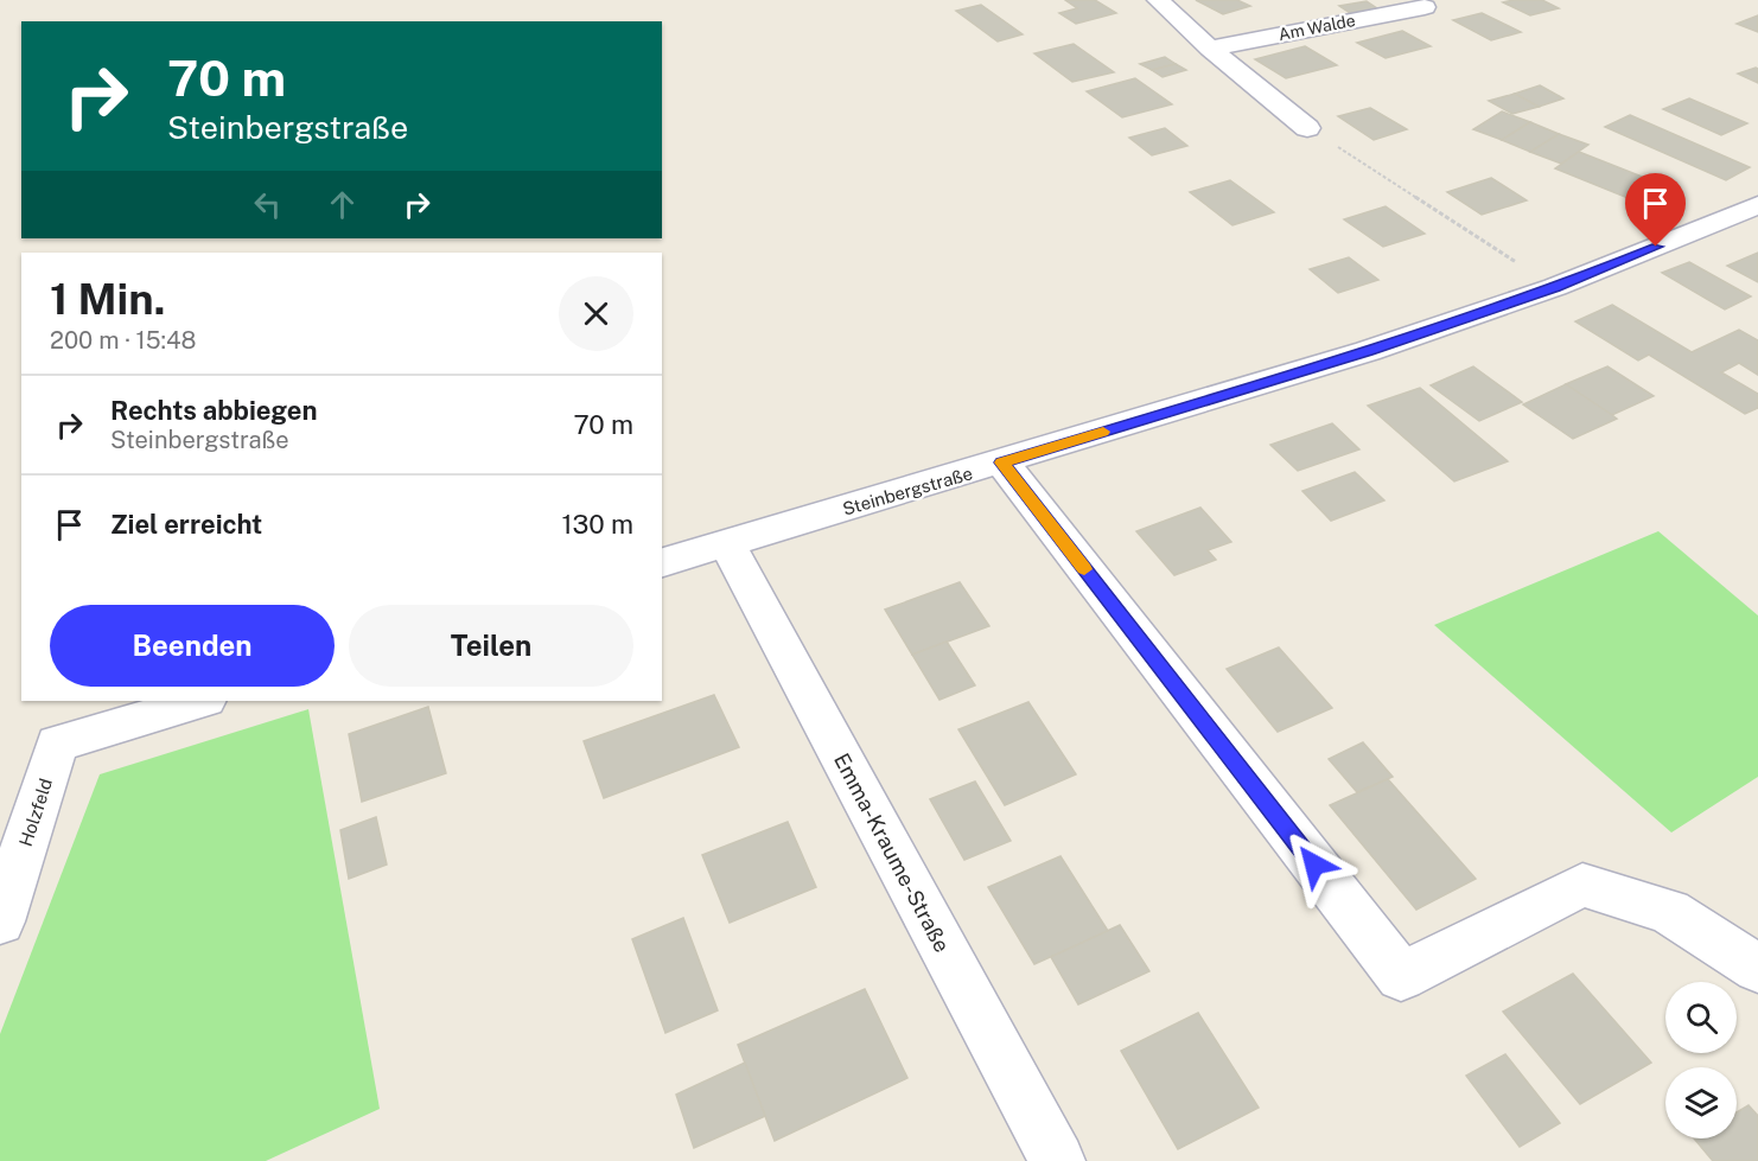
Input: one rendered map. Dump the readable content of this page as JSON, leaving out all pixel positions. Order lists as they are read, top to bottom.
{
  "streets": {
    "street": [
      "Am Walde",
      "Steinbergstraße",
      "Holzfeld",
      "Emma-Kraume-Straße"
    ]
  },
  "crossings": [
    ["Steinbergstraße", "Emma-Kraume-Straße"]
  ],
  "page": {
    "turn": ["70 m", "Steinbergstraße"],
    "heading": ["1 Min.", "200 m · 15:48"],
    "list": [
      {
        "name": "Rechts abbiegen",
        "note": "Steinbergstraße",
        "value": "70 m"
      },
      {
        "name": "Ziel erreicht",
        "value": "130 m"
      }
    ],
    "buttons": ["Beenden", "Teilen"]
  }
}
